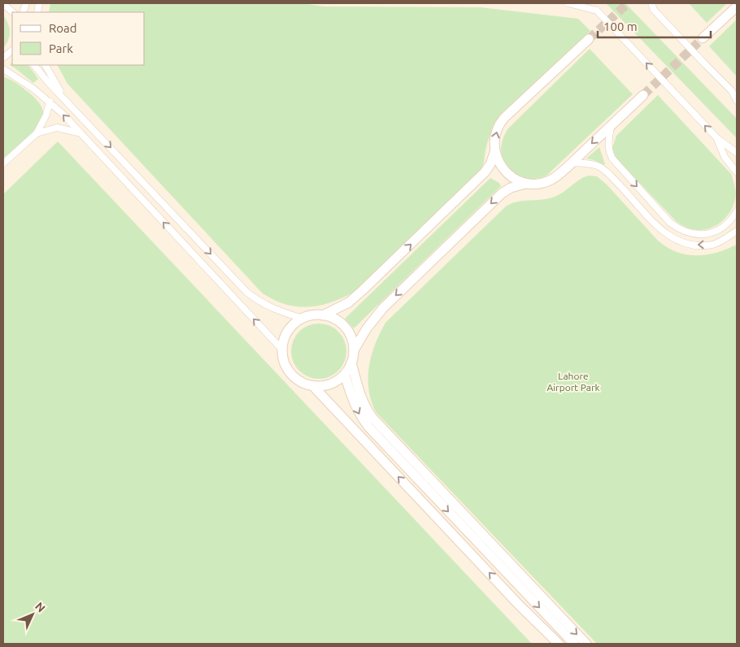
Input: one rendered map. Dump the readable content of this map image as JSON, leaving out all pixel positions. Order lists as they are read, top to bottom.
{
  "parks": ["Lahore Airport Park"],
  "legend": ["Road", "Park"],
  "scale_bar": "100 m",
  "north": "top right"
}
